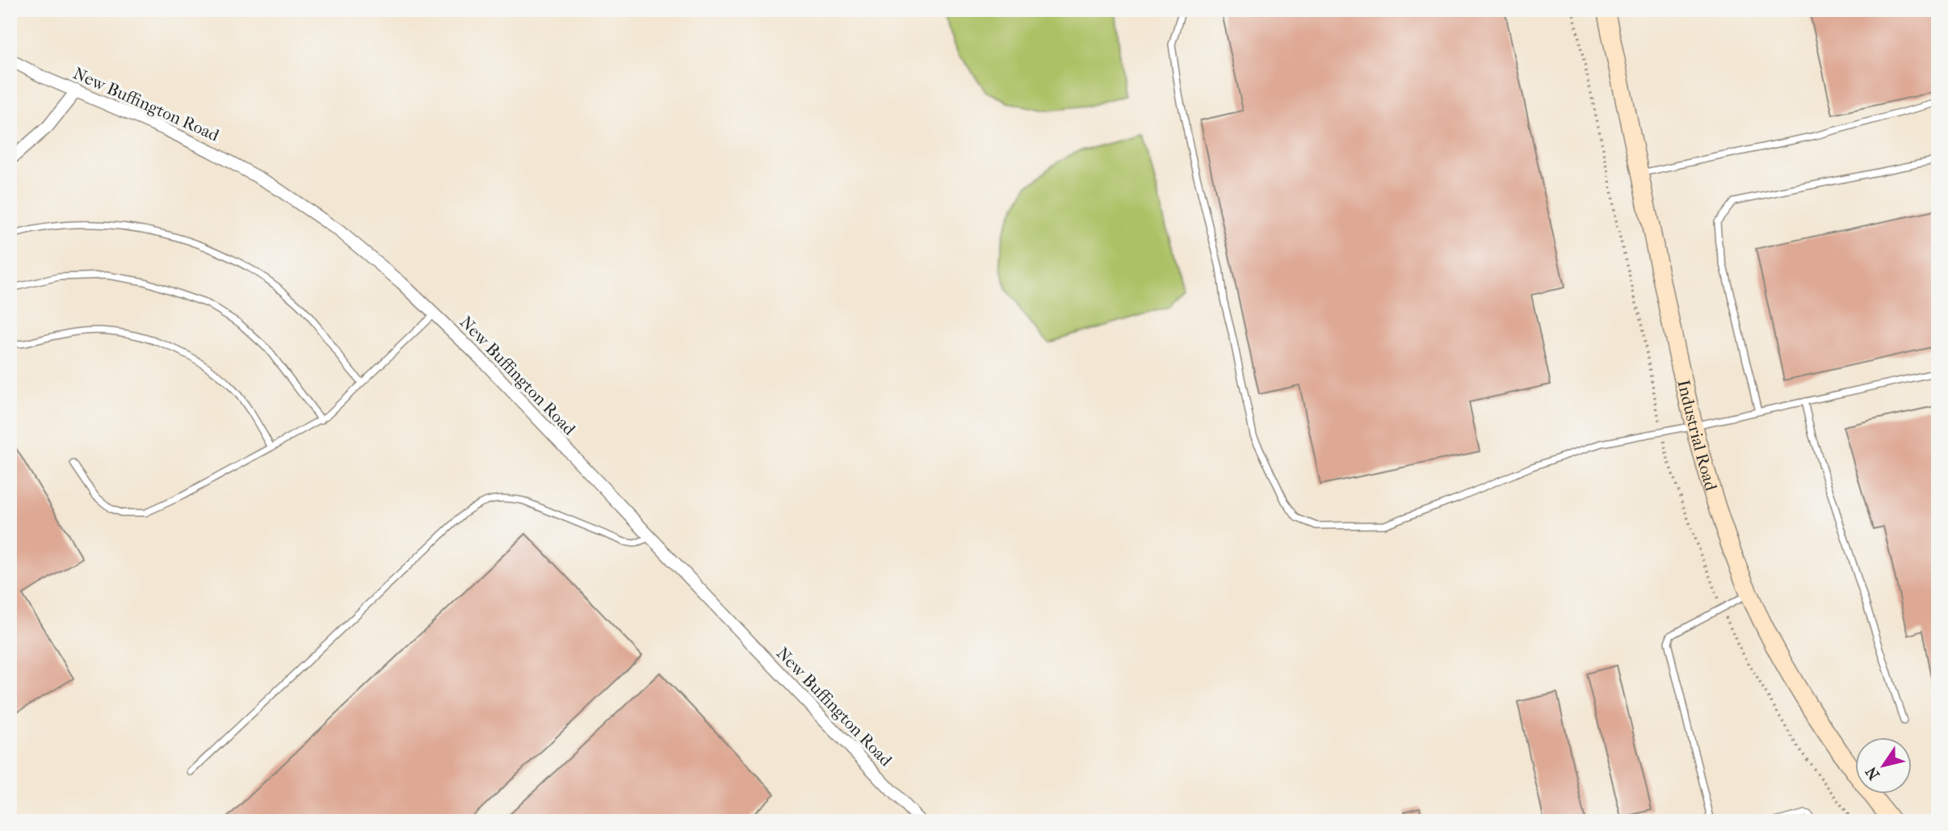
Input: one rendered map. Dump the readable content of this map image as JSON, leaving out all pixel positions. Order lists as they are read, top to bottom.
{
  "streets": {
    "main road": ["Industrial Road"],
    "street": ["New Buffington Road"]
  },
  "north": "bottom left"
}
